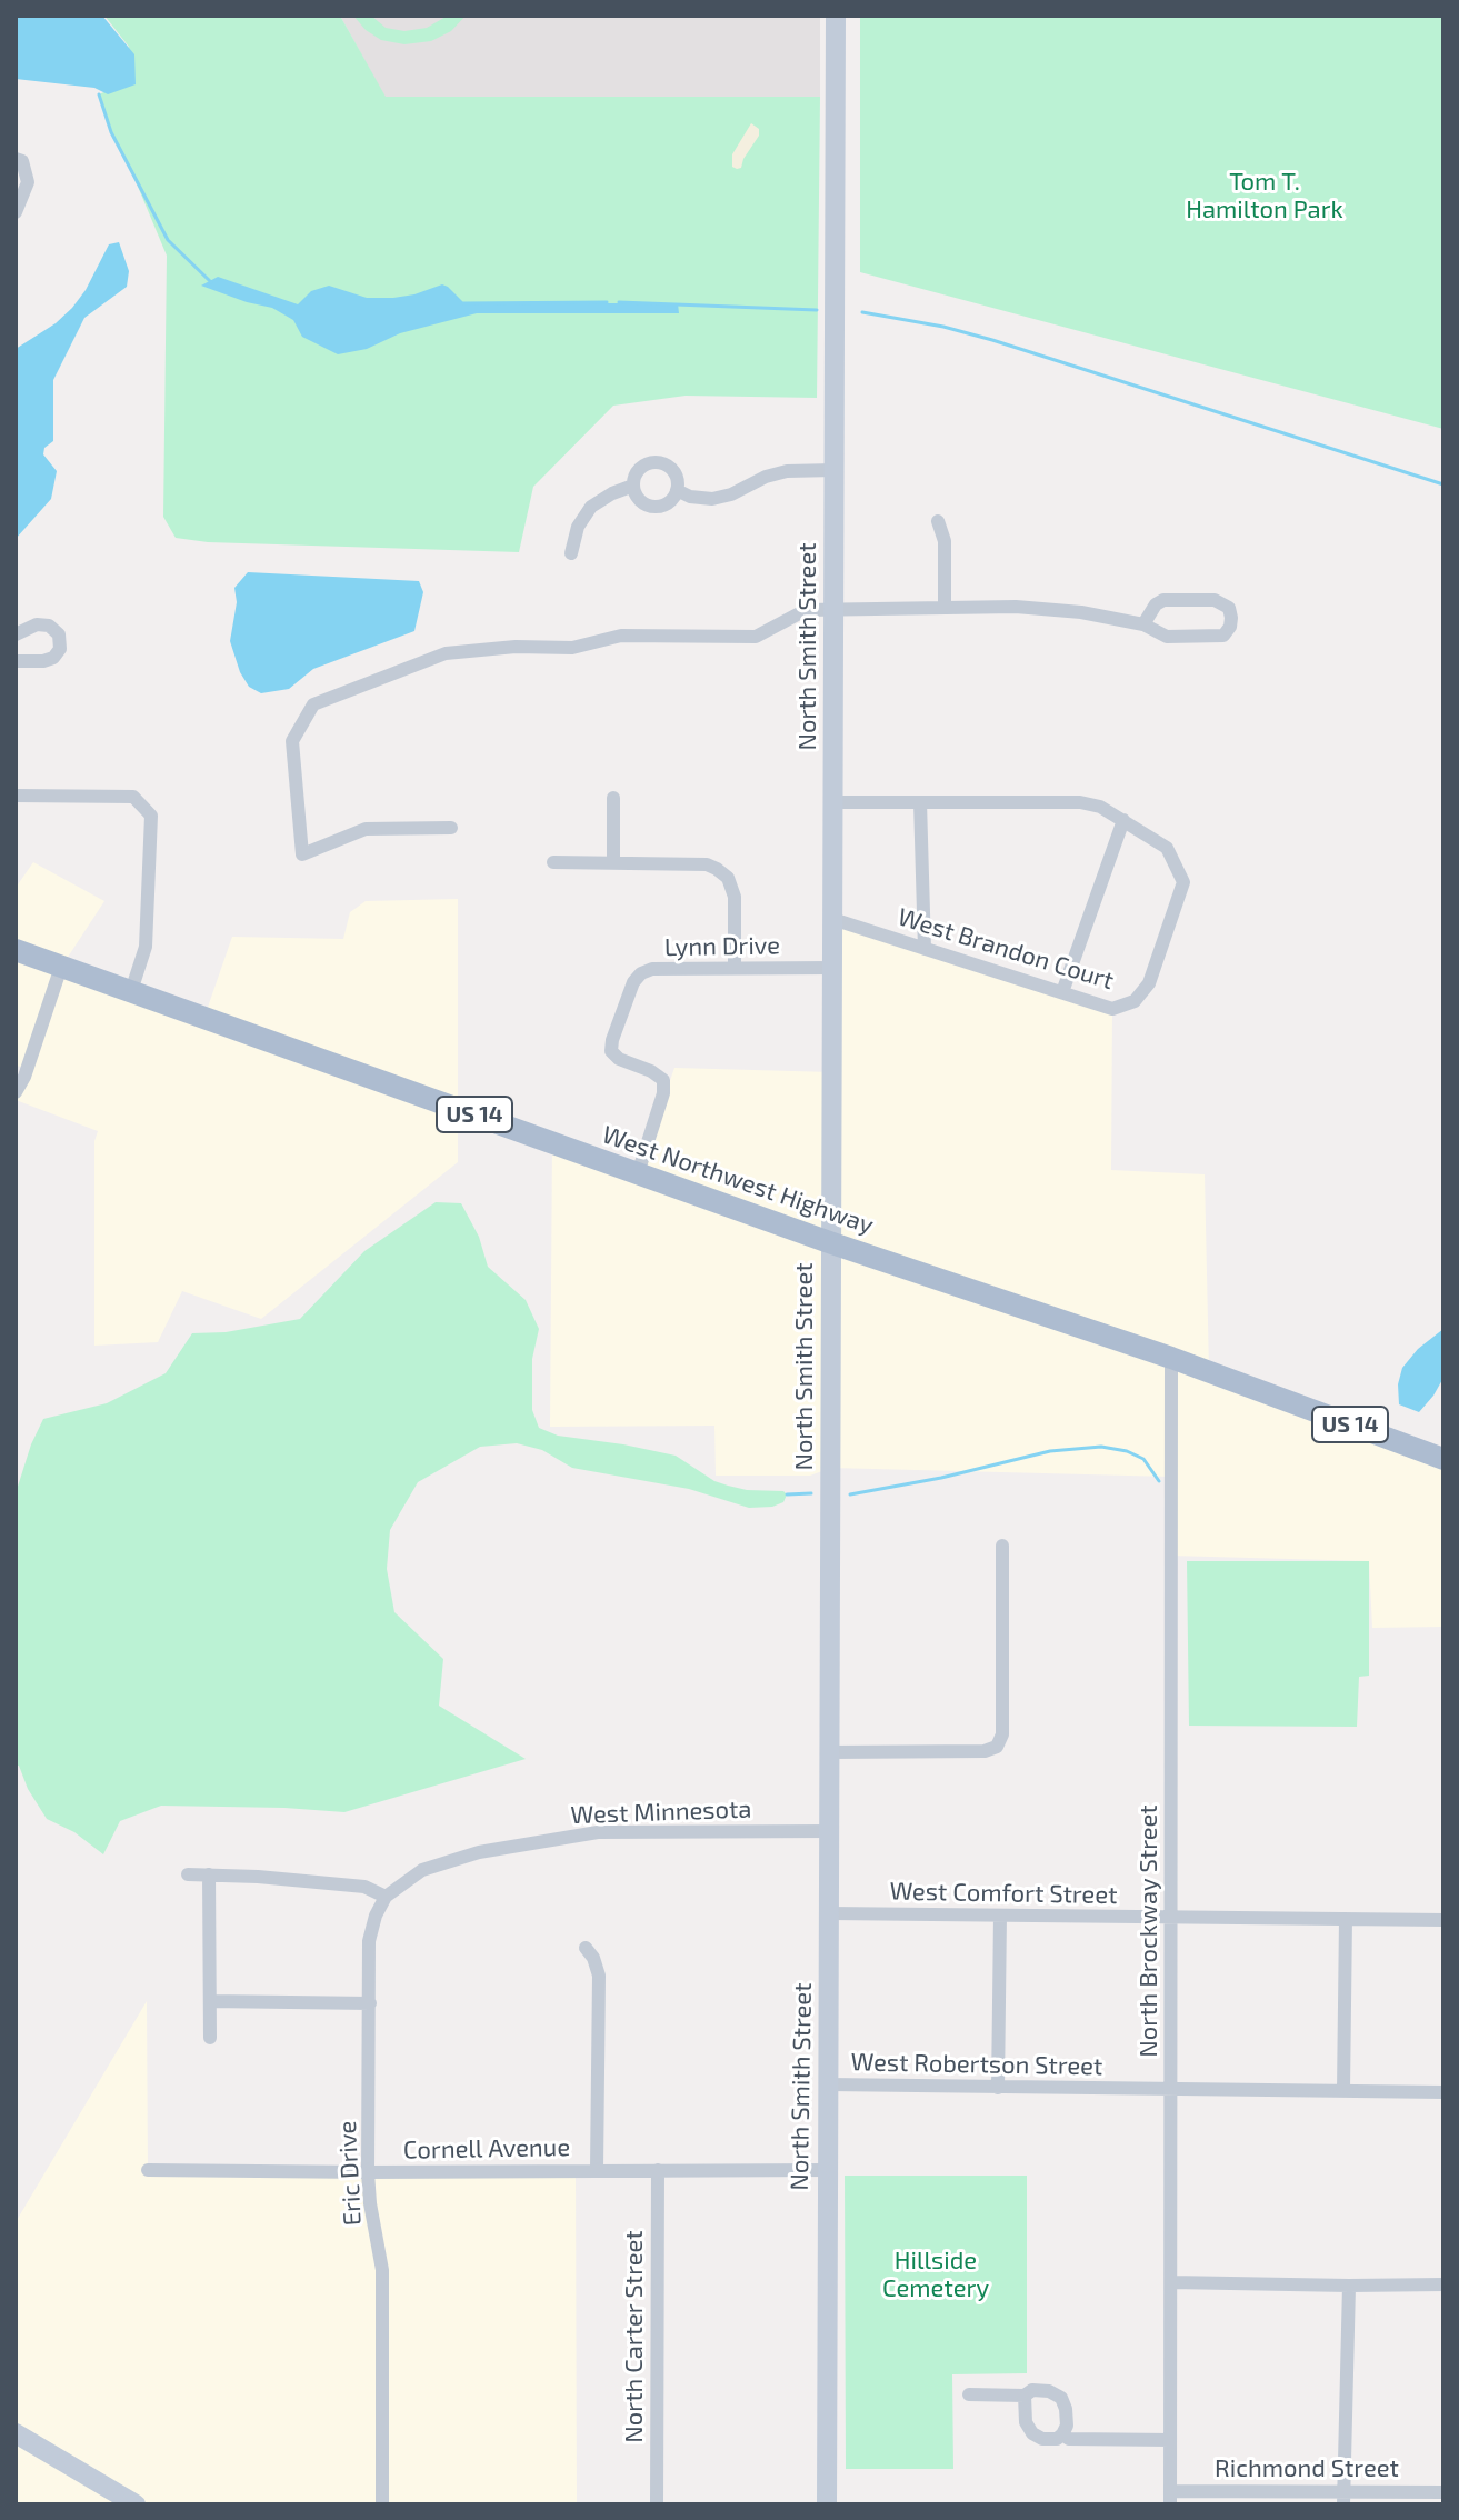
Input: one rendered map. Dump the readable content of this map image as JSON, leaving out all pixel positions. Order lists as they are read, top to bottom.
{
  "streets": {
    "main road": ["US 14", "West Northwest Highway"],
    "street": [
      "North Smith Street",
      "Lynn Drive",
      "West Brandon Court",
      "West Minnesota",
      "West Comfort Street",
      "North Brockway Street",
      "West Robertson Street",
      "Cornell Avenue",
      "Eric Drive",
      "North Carter Street",
      "Richmond Street"
    ]
  },
  "crossings": [
    ["North Smith Street", "Lynn Drive"],
    ["North Smith Street", "West Brandon Court"],
    ["North Smith Street", "West Northwest Highway"],
    ["North Smith Street", "West Minnesota"],
    ["North Smith Street", "West Comfort Street"],
    ["North Smith Street", "West Robertson Street"],
    ["North Smith Street", "Cornell Avenue"],
    ["Lynn Drive", "West Northwest Highway"],
    ["West Northwest Highway", "North Brockway Street"],
    ["West Minnesota", "Eric Drive"],
    ["West Comfort Street", "North Brockway Street"],
    ["North Brockway Street", "West Robertson Street"],
    ["North Brockway Street", "Richmond Street"],
    ["Cornell Avenue", "Eric Drive"],
    ["Cornell Avenue", "North Carter Street"]
  ],
  "parks": ["Tom T. Hamilton Park", "Hillside Cemetery"]
}
